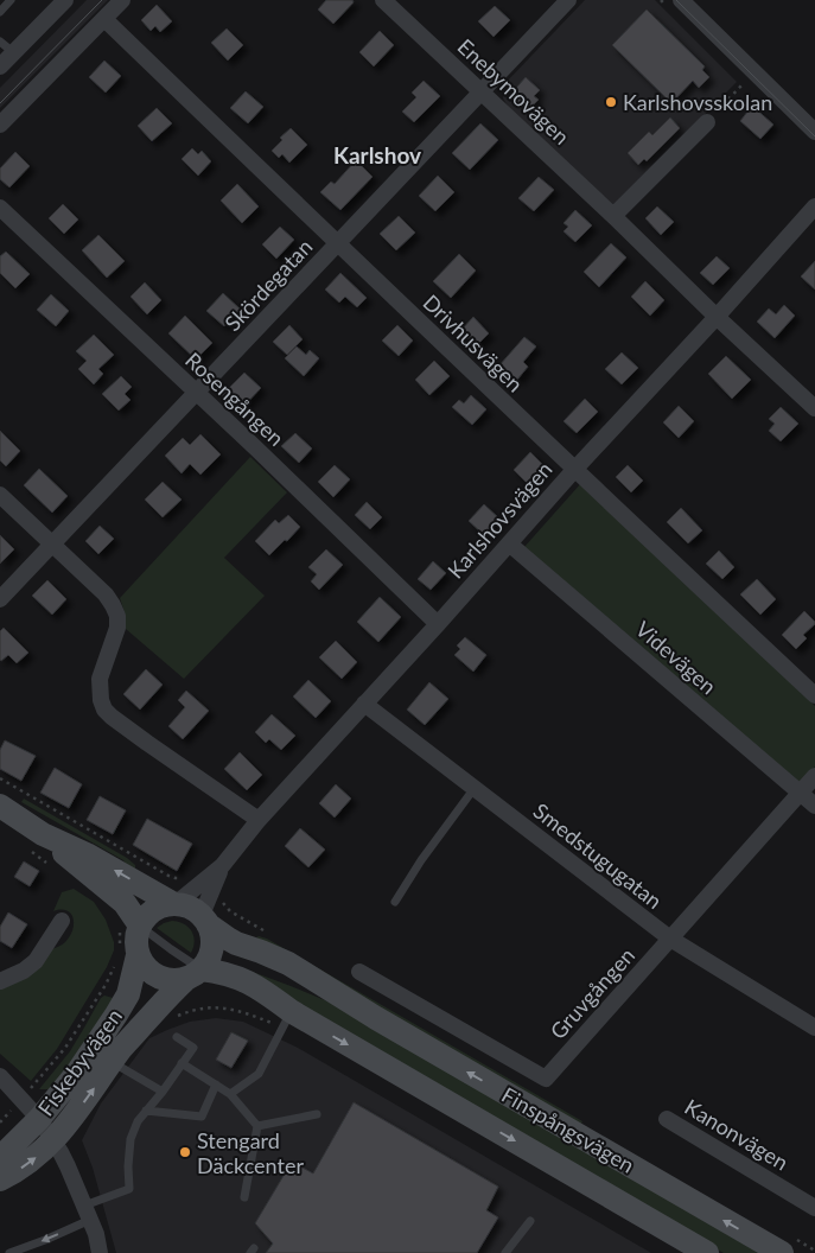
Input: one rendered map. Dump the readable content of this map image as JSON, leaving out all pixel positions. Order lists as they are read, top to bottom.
{
  "streets": {
    "main road": ["Fiskebyvägen", "Finspångsvägen"],
    "street": [
      "Enebymovägen",
      "Skördegatan",
      "Drivhusvägen",
      "Rosengången",
      "Karlshovsvägen",
      "Videvägen",
      "Smedstugugatan",
      "Gruvgången",
      "Kanonvägen"
    ]
  },
  "crossings": [
    ["Enebymovägen", "Skördegatan"],
    ["Enebymovägen", "Karlshovsvägen"],
    ["Skördegatan", "Drivhusvägen"],
    ["Skördegatan", "Rosengången"],
    ["Drivhusvägen", "Karlshovsvägen"],
    ["Rosengången", "Karlshovsvägen"],
    ["Karlshovsvägen", "Videvägen"],
    ["Karlshovsvägen", "Smedstugugatan"],
    ["Karlshovsvägen", "Finspångsvägen"],
    ["Videvägen", "Gruvgången"],
    ["Smedstugugatan", "Gruvgången"],
    ["Fiskebyvägen", "Finspångsvägen"]
  ],
  "districts": ["Karlshov"],
  "places": ["Karlshovsskolan", "Stengard Däckcenter"]
}
